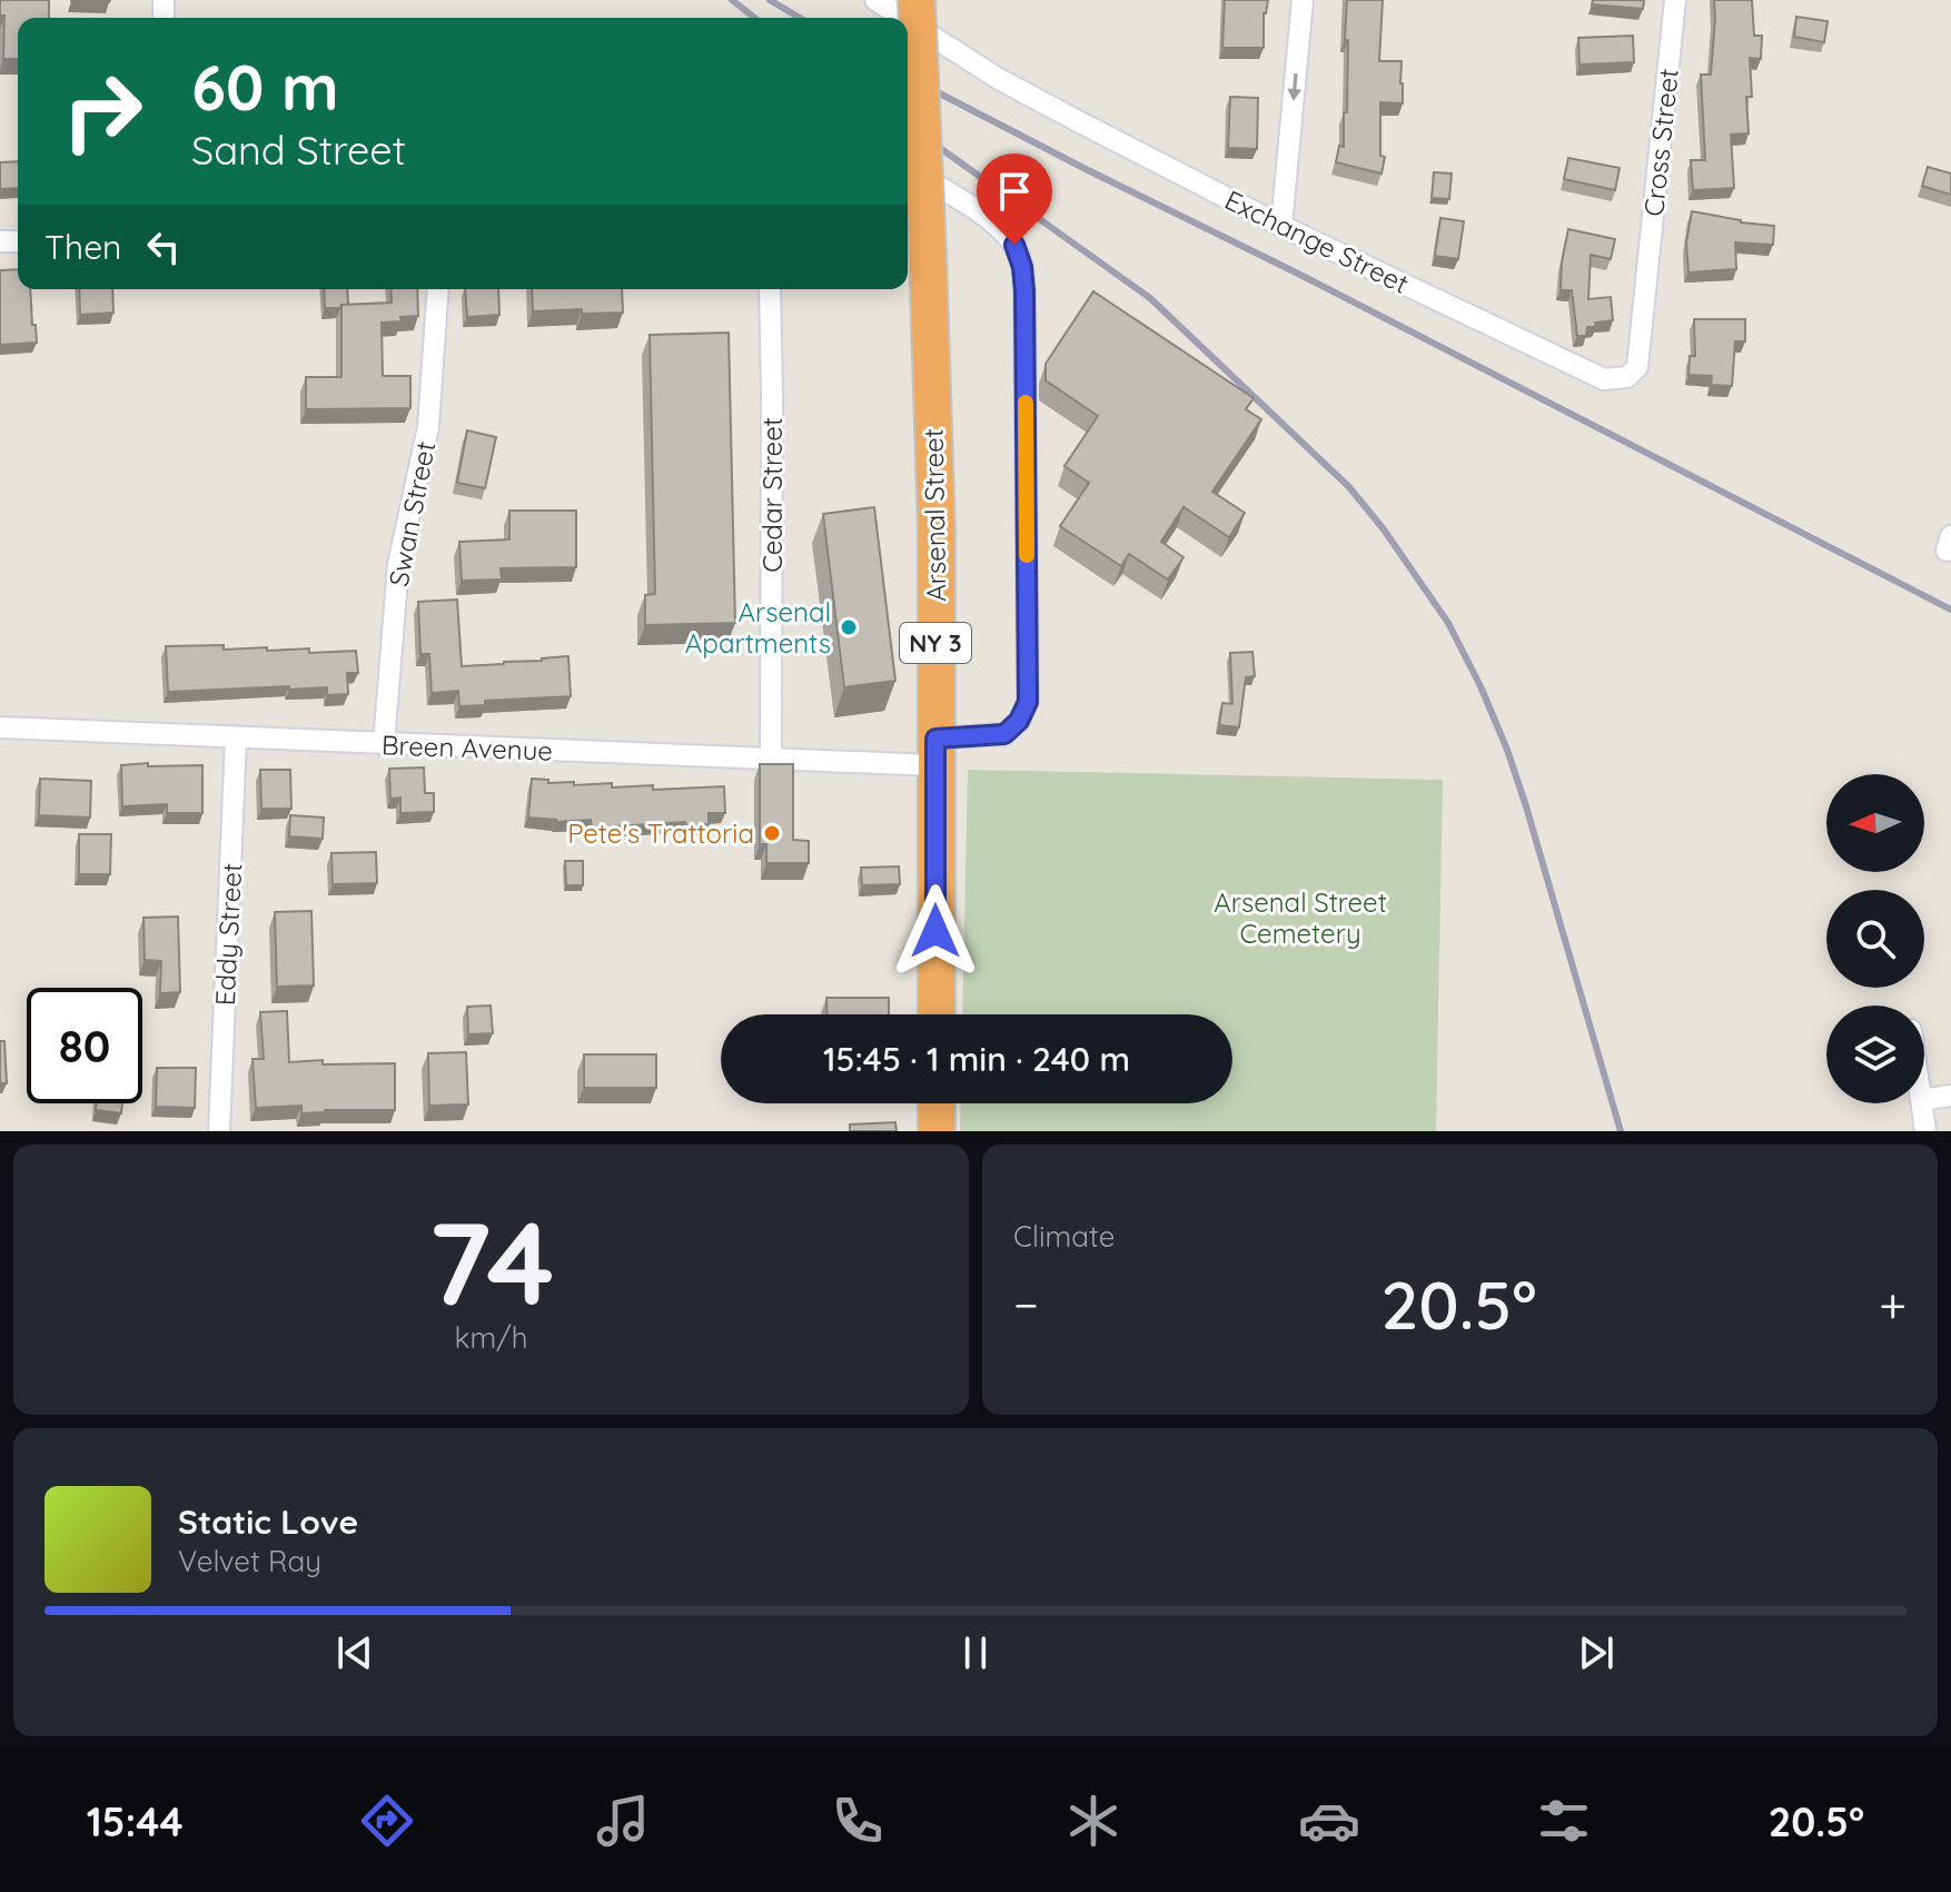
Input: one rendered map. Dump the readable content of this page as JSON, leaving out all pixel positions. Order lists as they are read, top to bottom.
{
  "streets": {
    "highway": ["Arsenal Street", "NY 3"],
    "street": [
      "Cross Street",
      "Exchange Street",
      "Cedar Street",
      "Swan Street",
      "Breen Avenue",
      "Eddy Street"
    ]
  },
  "crossings": [
    ["Cross Street", "Exchange Street"],
    ["Cedar Street", "Breen Avenue"],
    ["Swan Street", "Breen Avenue"],
    ["Arsenal Street", "Breen Avenue"],
    ["Breen Avenue", "Eddy Street"]
  ],
  "parks": ["Arsenal Street Cemetery"],
  "places": ["Arsenal Apartments", "Pete's Trattoria"],
  "north": "left",
  "page": {
    "turn": ["60 m", "Sand Street"],
    "then": "Then",
    "limit": "80",
    "trip": "15:45 · 1 min · 240 m",
    "tile": [
      ["74", "km/h"],
      "Climate"
    ],
    "heat": ["−", "20.5°", "+"],
    "song": ["Static Love", "Velvet Ray"],
    "tabs": ["15:44", "20.5°"]
  }
}
